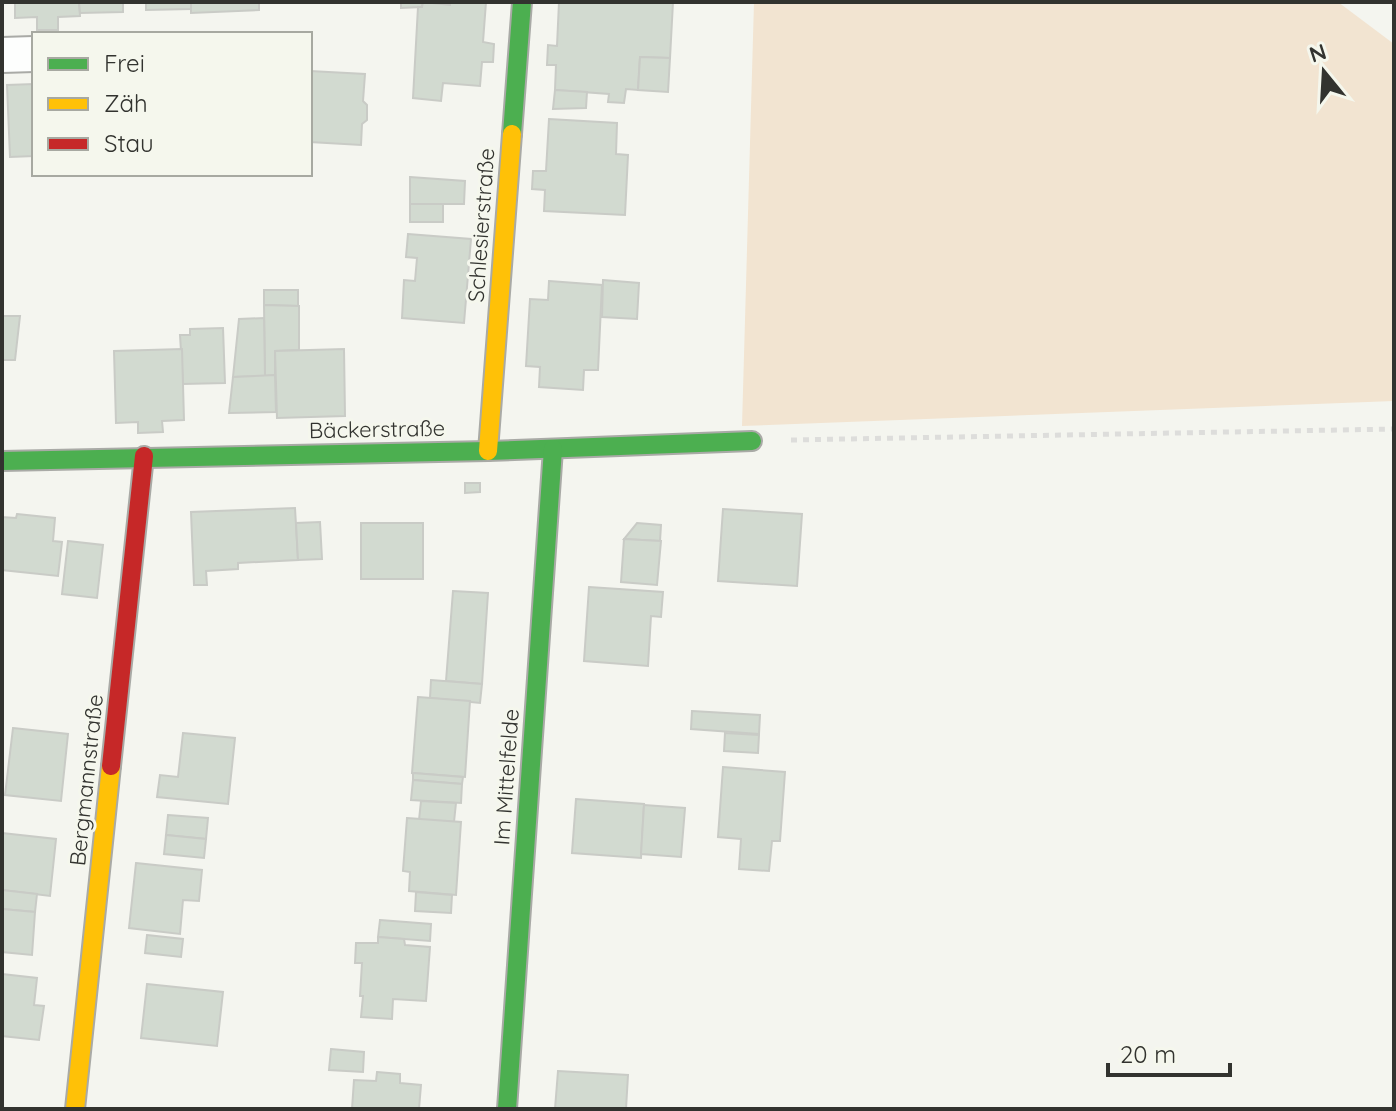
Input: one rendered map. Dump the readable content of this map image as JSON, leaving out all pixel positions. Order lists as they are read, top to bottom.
{
  "streets": {
    "street": [
      "Schlesierstraße",
      "Bäckerstraße",
      "Im Mittelfelde",
      "Bergmannstraße"
    ]
  },
  "crossings": [
    ["Schlesierstraße", "Bäckerstraße"],
    ["Bäckerstraße", "Im Mittelfelde"],
    ["Bäckerstraße", "Bergmannstraße"]
  ],
  "legend": ["Frei", "Zäh", "Stau"],
  "scale_bar": "20 m",
  "north": "top"
}
